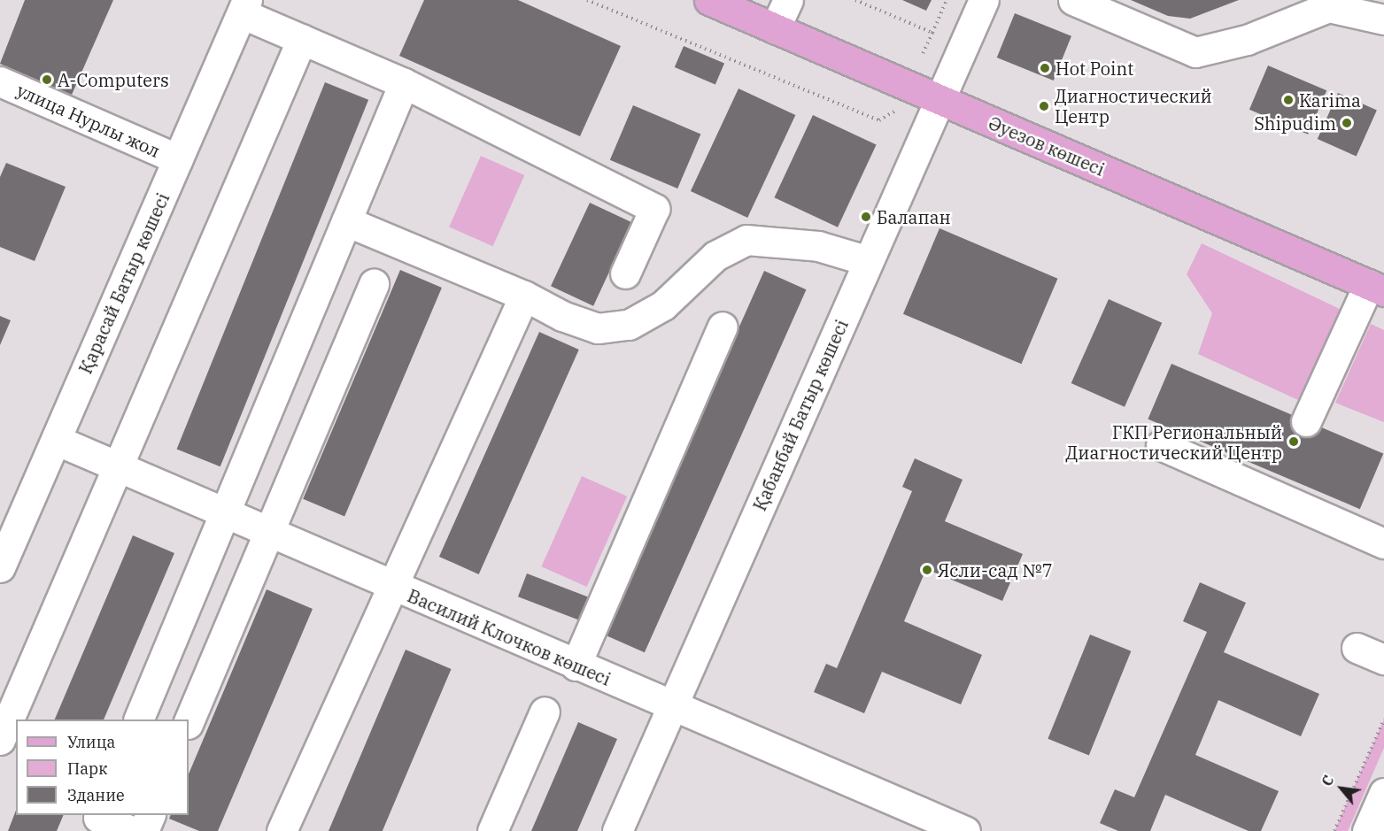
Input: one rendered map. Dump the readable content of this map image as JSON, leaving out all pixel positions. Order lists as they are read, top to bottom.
{
  "streets": {
    "main road": ["Әуезов көшесі"],
    "street": [
      "улица Нурлы жол",
      "Қарасай Батыр көшесі",
      "Қабанбай Батыр көшесі",
      "Василий Клочков көшесі"
    ]
  },
  "crossings": [
    ["улица Нурлы жол", "Қарасай Батыр көшесі"],
    ["Әуезов көшесі", "Қабанбай Батыр көшесі"],
    ["Қарасай Батыр көшесі", "Василий Клочков көшесі"],
    ["Қабанбай Батыр көшесі", "Василий Клочков көшесі"]
  ],
  "places": [
    "Hot Point",
    "A-Computers",
    "Karima",
    "Диагностический Центр",
    "Shipudim",
    "Балапан",
    "ГКП Региональный Диагностический Центр",
    "Ясли-сад №7"
  ],
  "legend": ["Улица", "Парк", "Здание"],
  "north": "top left"
}
